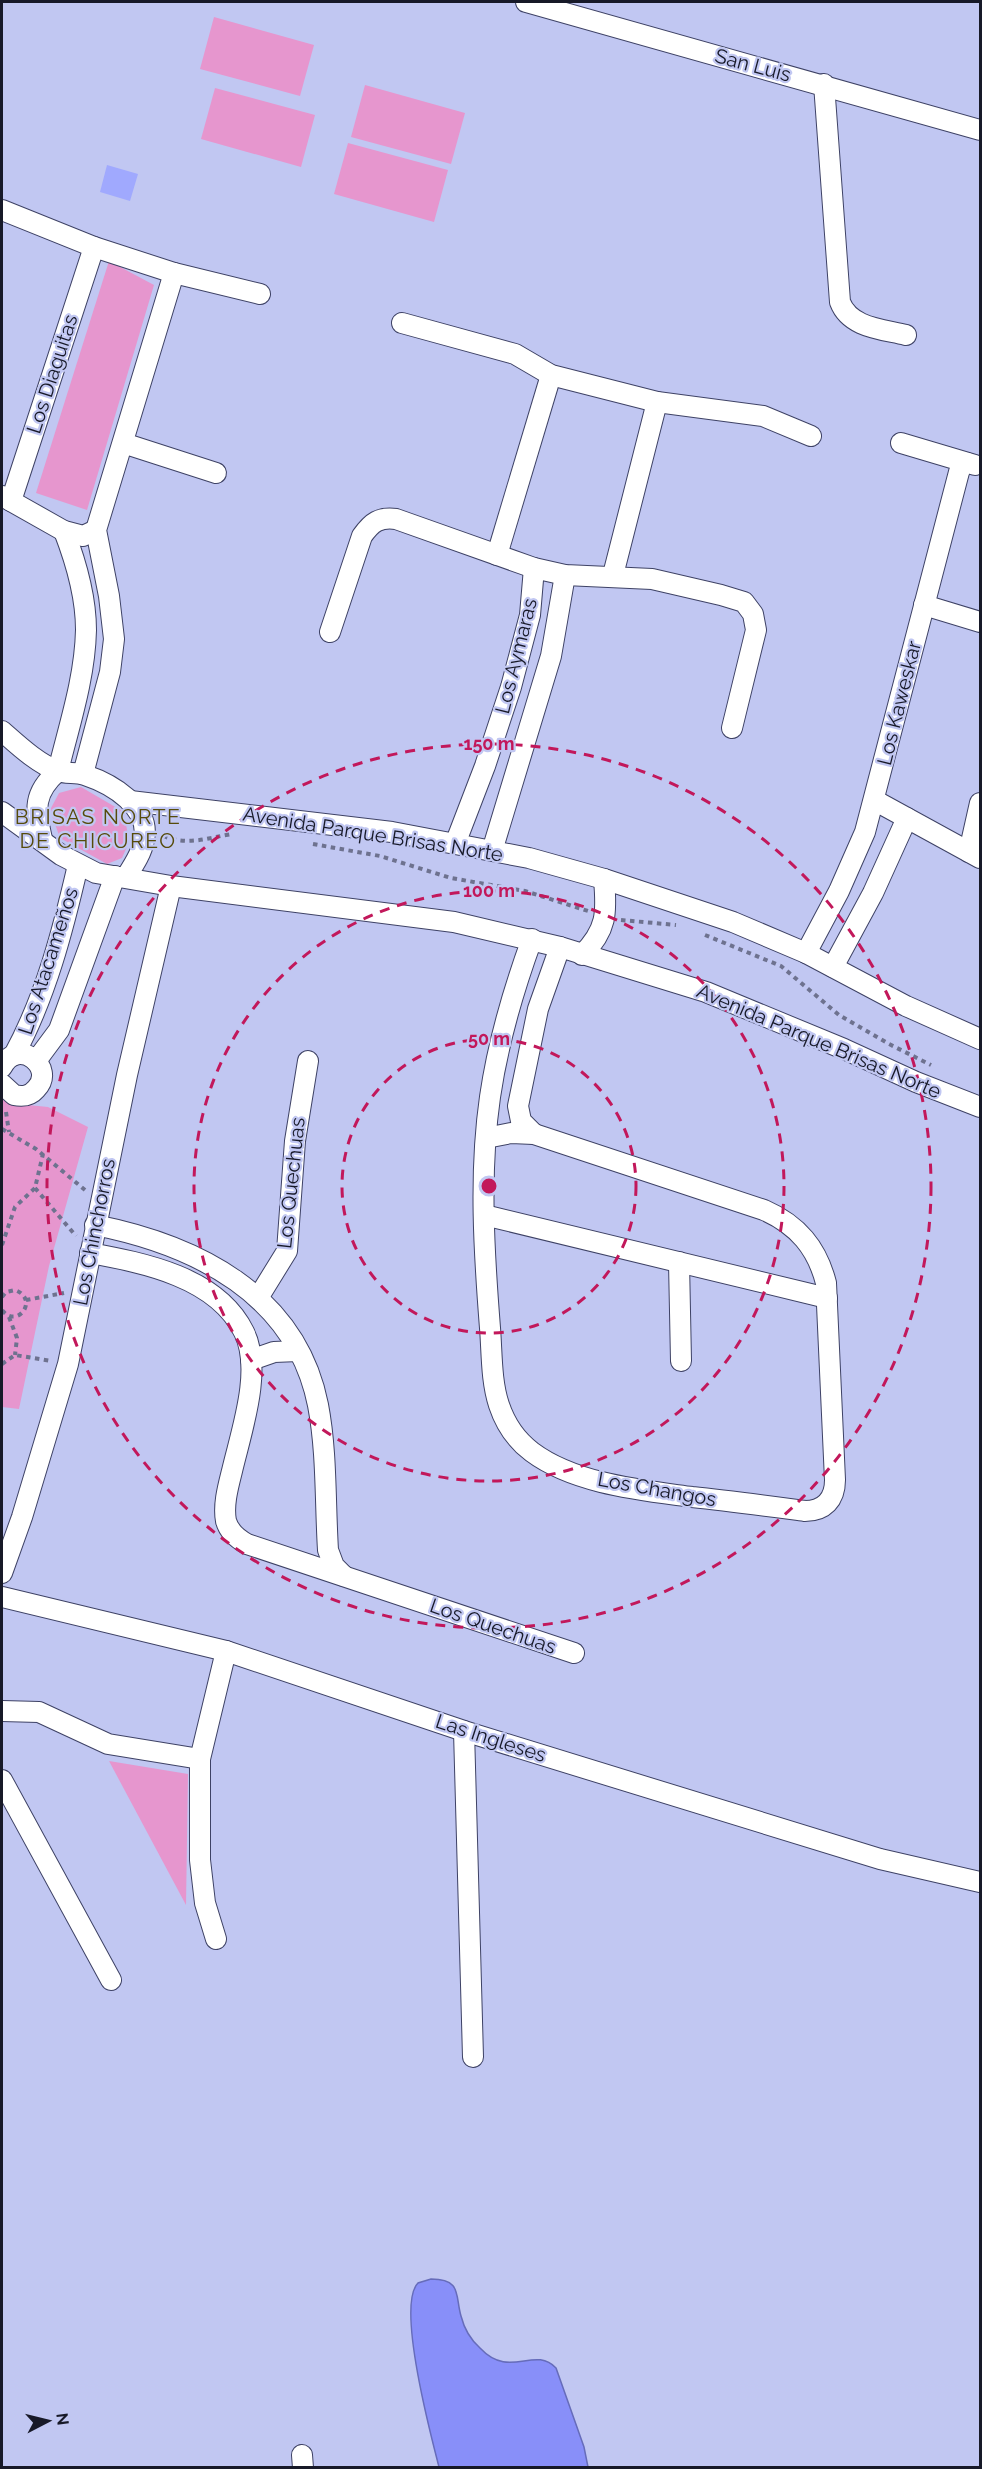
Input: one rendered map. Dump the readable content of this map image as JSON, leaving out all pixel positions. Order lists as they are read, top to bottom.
{
  "streets": {
    "street": [
      "San Luis",
      "Los Diaguitas",
      "Los Aymaras",
      "Los Kaweskar",
      "Avenida Parque Brisas Norte",
      "Los Atacameños",
      "Los Quechuas",
      "Los Chinchorros",
      "Los Changos",
      "Las Ingleses"
    ]
  },
  "crossings": [
    ["Los Aymaras", "Avenida Parque Brisas Norte"],
    ["Los Kaweskar", "Avenida Parque Brisas Norte"],
    ["Avenida Parque Brisas Norte", "Los Atacameños"],
    ["Avenida Parque Brisas Norte", "Los Chinchorros"],
    ["Avenida Parque Brisas Norte", "Los Changos"],
    ["Los Quechuas", "Los Chinchorros"]
  ],
  "districts": ["BRISAS NORTE DE CHICUREO"],
  "north": "right",
  "rings": ["150 m", "100 m", "50 m"]
}
